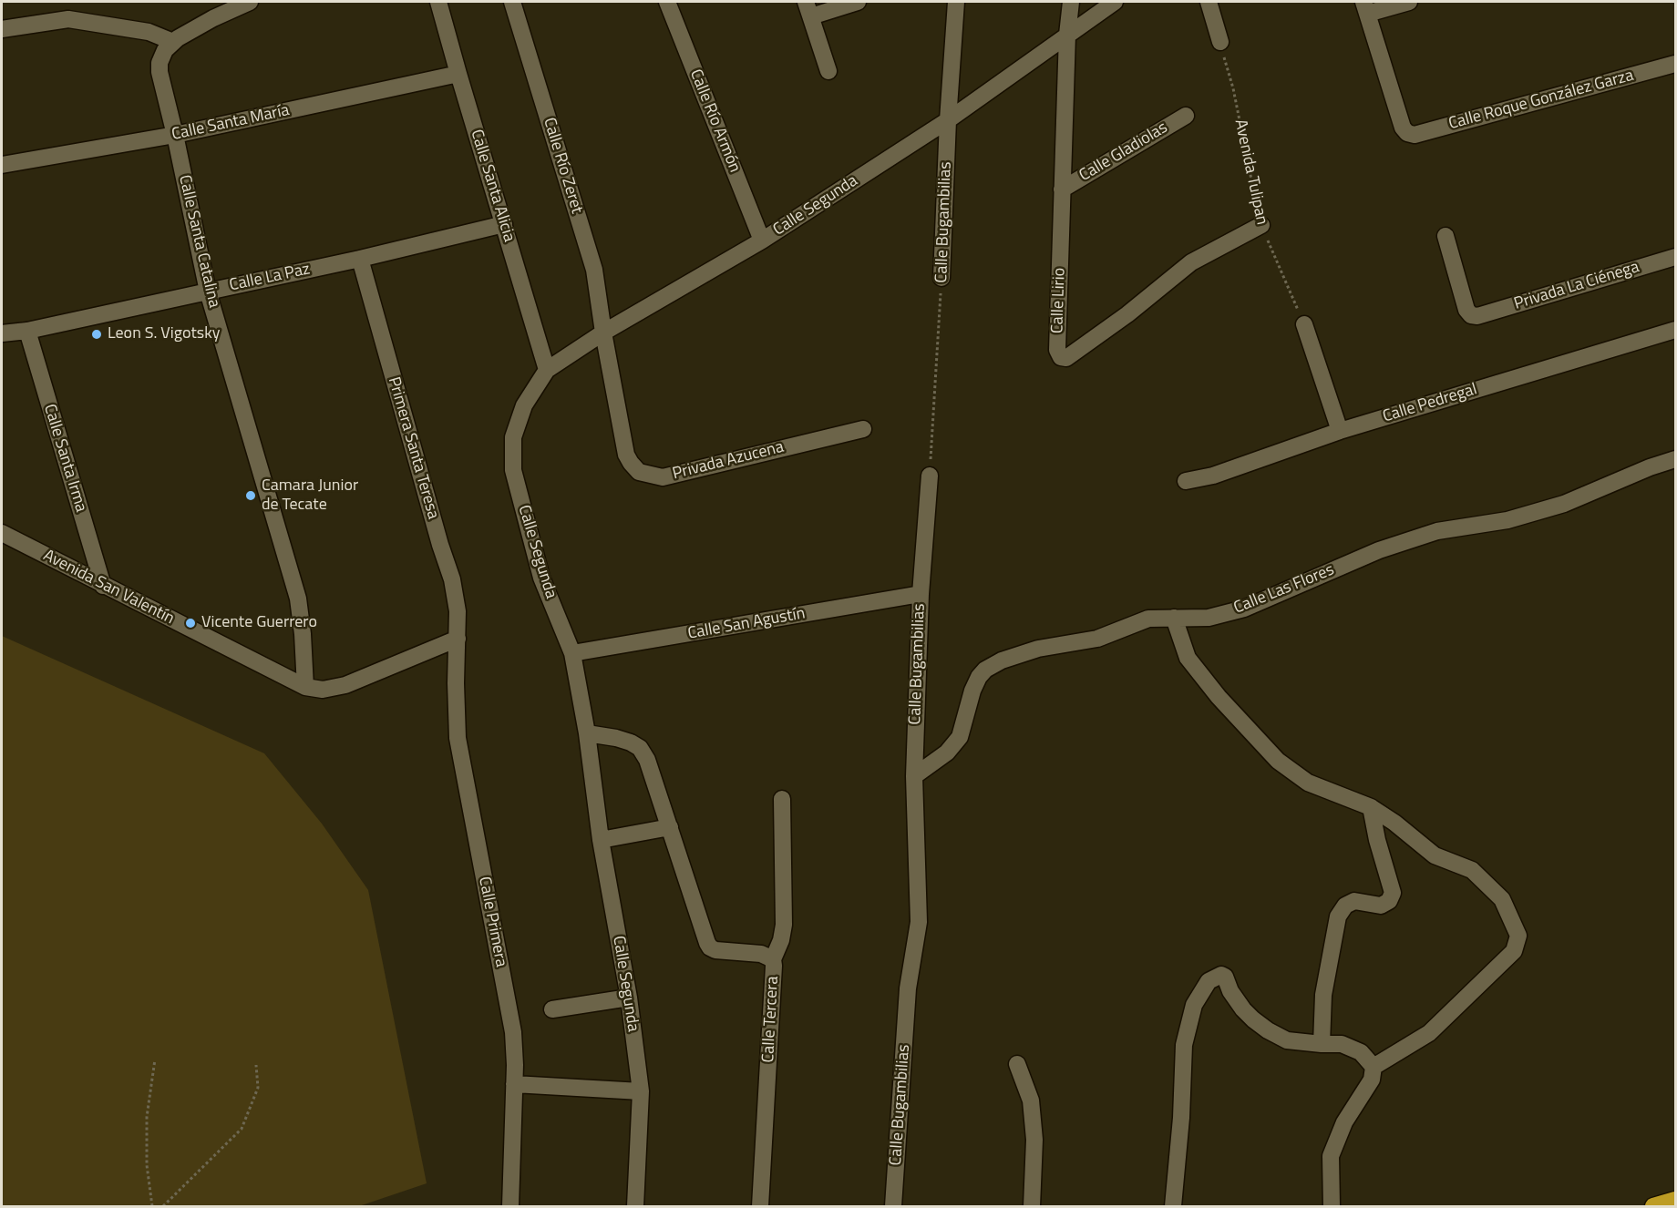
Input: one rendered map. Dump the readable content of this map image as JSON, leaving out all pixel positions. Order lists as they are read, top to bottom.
{
  "streets": {
    "street": [
      "Calle Roque González Garza",
      "Calle Río Armón",
      "Calle Santa María",
      "Calle Gladiolas",
      "Calle Río Zeret",
      "Calle Santa Alicia",
      "Calle Segunda",
      "Calle Bugambilias",
      "Calle Santa Catalina",
      "Calle La Paz",
      "Privada La Ciénega",
      "Calle Lirio",
      "Calle Pedregal",
      "Primera Santa Teresa",
      "Calle Santa Irma",
      "Privada Azucena",
      "Avenida San Valentín",
      "Calle Las Flores",
      "Calle San Agustín",
      "Calle Primera",
      "Calle Tercera"
    ],
    "path": ["Avenida Tulipan"]
  },
  "crossings": [
    ["Calle Río Armón", "Calle Segunda"],
    ["Calle Santa María", "Calle Santa Alicia"],
    ["Calle Santa María", "Calle Santa Catalina"],
    ["Calle Gladiolas", "Calle Lirio"],
    ["Calle Río Zeret", "Calle Segunda"],
    ["Calle Río Zeret", "Privada Azucena"],
    ["Avenida Tulipan", "Calle Lirio"],
    ["Calle Santa Alicia", "Calle Segunda"],
    ["Calle Santa Alicia", "Calle La Paz"],
    ["Calle Segunda", "Calle Bugambilias"],
    ["Calle Segunda", "Privada Azucena"],
    ["Calle Segunda", "Calle San Agustín"],
    ["Calle Segunda", "Calle Tercera"],
    ["Calle Bugambilias", "Calle Las Flores"],
    ["Calle Bugambilias", "Calle San Agustín"],
    ["Calle Santa Catalina", "Calle La Paz"],
    ["Calle Santa Catalina", "Avenida San Valentín"],
    ["Calle La Paz", "Primera Santa Teresa"],
    ["Calle La Paz", "Calle Santa Irma"],
    ["Primera Santa Teresa", "Avenida San Valentín"],
    ["Primera Santa Teresa", "Calle Primera"],
    ["Calle Santa Irma", "Avenida San Valentín"],
    ["Avenida San Valentín", "Calle Primera"]
  ],
  "places": ["Leon S. Vigotsky", "Camara Junior de Tecate", "Vicente Guerrero"]
}
